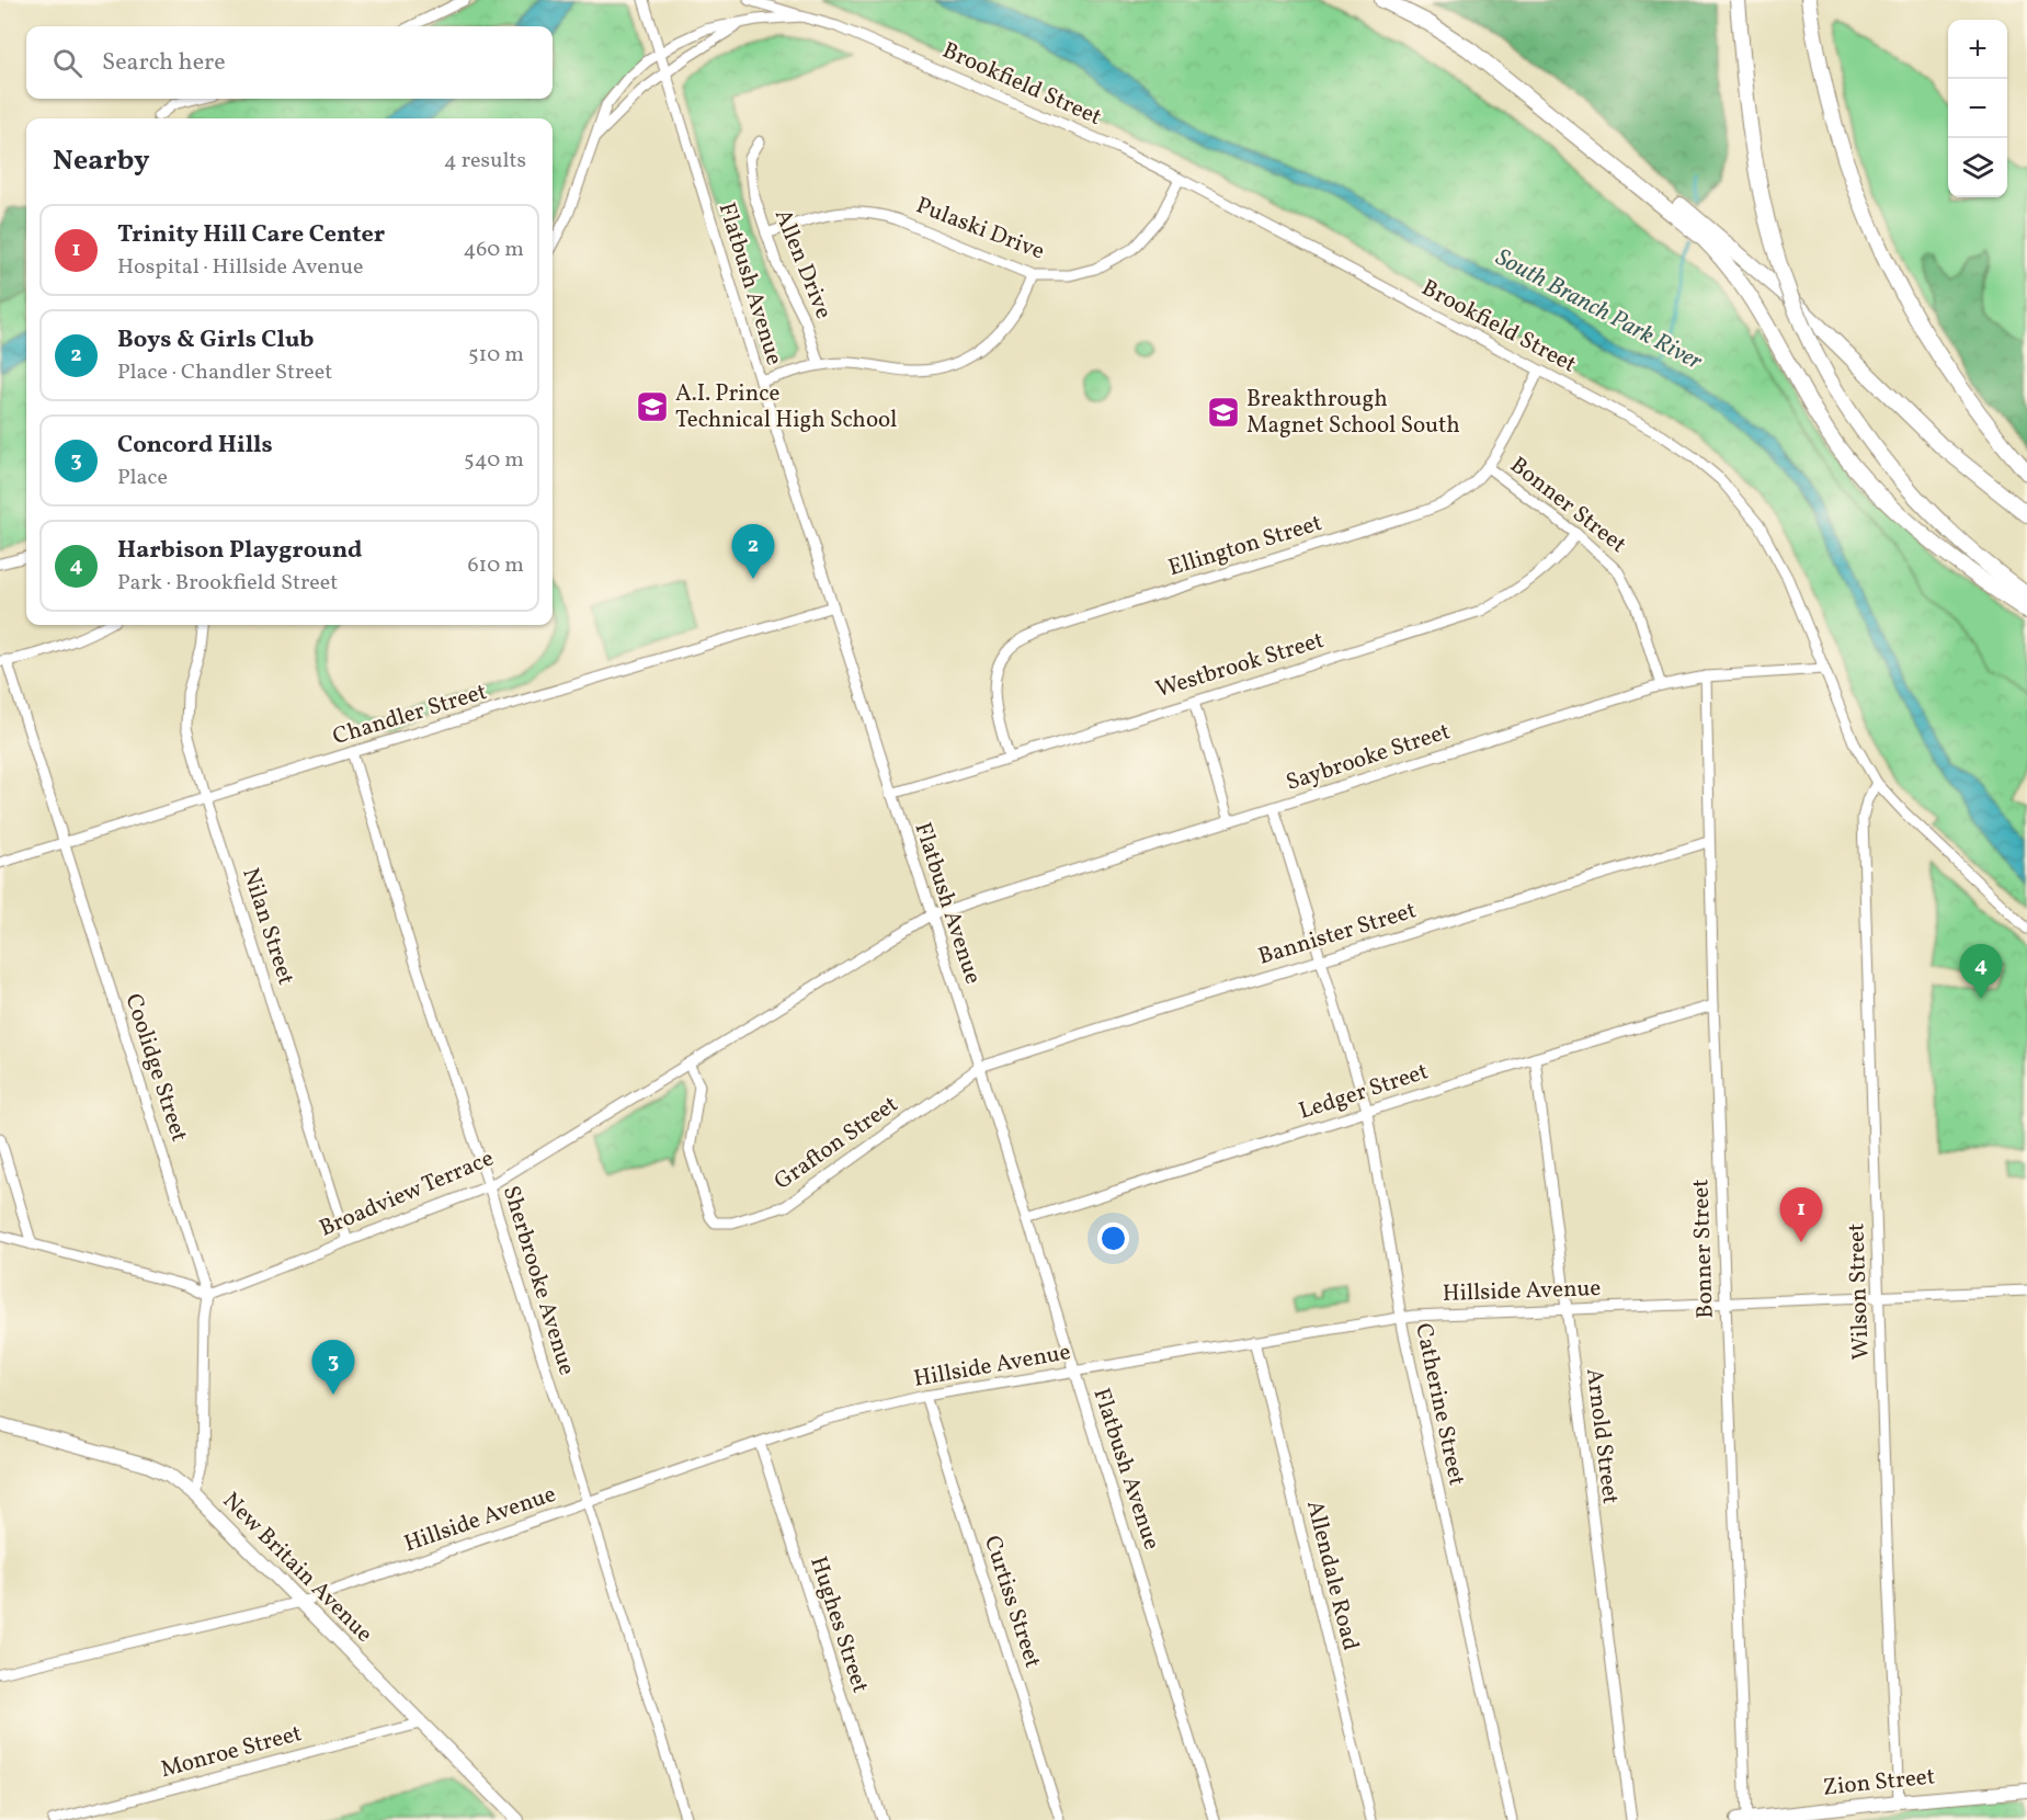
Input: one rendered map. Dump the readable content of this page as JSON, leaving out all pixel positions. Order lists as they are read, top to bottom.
{
  "streets": {
    "main road": ["New Britain Avenue", "Zion Street"],
    "street": [
      "Brookfield Street",
      "Pulaski Drive",
      "Allen Drive",
      "Flatbush Avenue",
      "Bonner Street",
      "Ellington Street",
      "Westbrook Street",
      "Chandler Street",
      "Saybrooke Street",
      "Nilan Street",
      "Bannister Street",
      "Coolidge Street",
      "Ledger Street",
      "Grafton Street",
      "Broadview Terrace",
      "Sherbrooke Avenue",
      "Hillside Avenue",
      "Wilson Street",
      "Catherine Street",
      "Arnold Street",
      "Allendale Road",
      "Curtiss Street",
      "Hughes Street",
      "Monroe Street"
    ]
  },
  "crossings": [
    ["Brookfield Street", "Pulaski Drive"],
    ["Brookfield Street", "Flatbush Avenue"],
    ["Brookfield Street", "Ellington Street"],
    ["Brookfield Street", "Saybrooke Street"],
    ["Brookfield Street", "Wilson Street"],
    ["Pulaski Drive", "Allen Drive"],
    ["Flatbush Avenue", "Westbrook Street"],
    ["Flatbush Avenue", "Chandler Street"],
    ["Flatbush Avenue", "Saybrooke Street"],
    ["Flatbush Avenue", "Bannister Street"],
    ["Flatbush Avenue", "Ledger Street"],
    ["Flatbush Avenue", "Grafton Street"],
    ["Flatbush Avenue", "Broadview Terrace"],
    ["Flatbush Avenue", "Hillside Avenue"],
    ["Bonner Street", "Ellington Street"],
    ["Bonner Street", "Westbrook Street"],
    ["Bonner Street", "Saybrooke Street"],
    ["Bonner Street", "Bannister Street"],
    ["Bonner Street", "Ledger Street"],
    ["Bonner Street", "Hillside Avenue"],
    ["Bonner Street", "Zion Street"],
    ["Ellington Street", "Westbrook Street"],
    ["Chandler Street", "Nilan Street"],
    ["Chandler Street", "Coolidge Street"],
    ["Chandler Street", "Sherbrooke Avenue"],
    ["Saybrooke Street", "Broadview Terrace"],
    ["Saybrooke Street", "Catherine Street"],
    ["Nilan Street", "Broadview Terrace"],
    ["Bannister Street", "Grafton Street"],
    ["Bannister Street", "Catherine Street"],
    ["Coolidge Street", "Broadview Terrace"],
    ["Coolidge Street", "New Britain Avenue"],
    ["Ledger Street", "Catherine Street"],
    ["Ledger Street", "Arnold Street"],
    ["Grafton Street", "Broadview Terrace"],
    ["Broadview Terrace", "Sherbrooke Avenue"],
    ["Sherbrooke Avenue", "Hillside Avenue"],
    ["Hillside Avenue", "Wilson Street"],
    ["Hillside Avenue", "Catherine Street"],
    ["Hillside Avenue", "Arnold Street"],
    ["Hillside Avenue", "New Britain Avenue"],
    ["Hillside Avenue", "Allendale Road"],
    ["Hillside Avenue", "Curtiss Street"],
    ["Hillside Avenue", "Hughes Street"],
    ["Wilson Street", "Zion Street"],
    ["New Britain Avenue", "Monroe Street"]
  ],
  "water": ["South Branch Park River"],
  "places": {
    "school or university": ["A.I. Prince Technical High School", "Breakthrough Magnet School South"]
  },
  "page": {
    "map_buttons": ["+", "−"],
    "search": "Search here",
    "heading": ["Nearby", "4 results"],
    "list": [
      {
        "mark": "1",
        "name": "Trinity Hill Care Center",
        "note": "Hospital · Hillside Avenue",
        "value": "460 m"
      },
      {
        "mark": "2",
        "name": "Boys & Girls Club",
        "note": "Place · Chandler Street",
        "value": "510 m"
      },
      {
        "mark": "3",
        "name": "Concord Hills",
        "note": "Place",
        "value": "540 m"
      },
      {
        "mark": "4",
        "name": "Harbison Playground",
        "note": "Park · Brookfield Street",
        "value": "610 m"
      }
    ],
    "pins": [
      "2",
      "4",
      "1",
      "3"
    ]
  }
}
